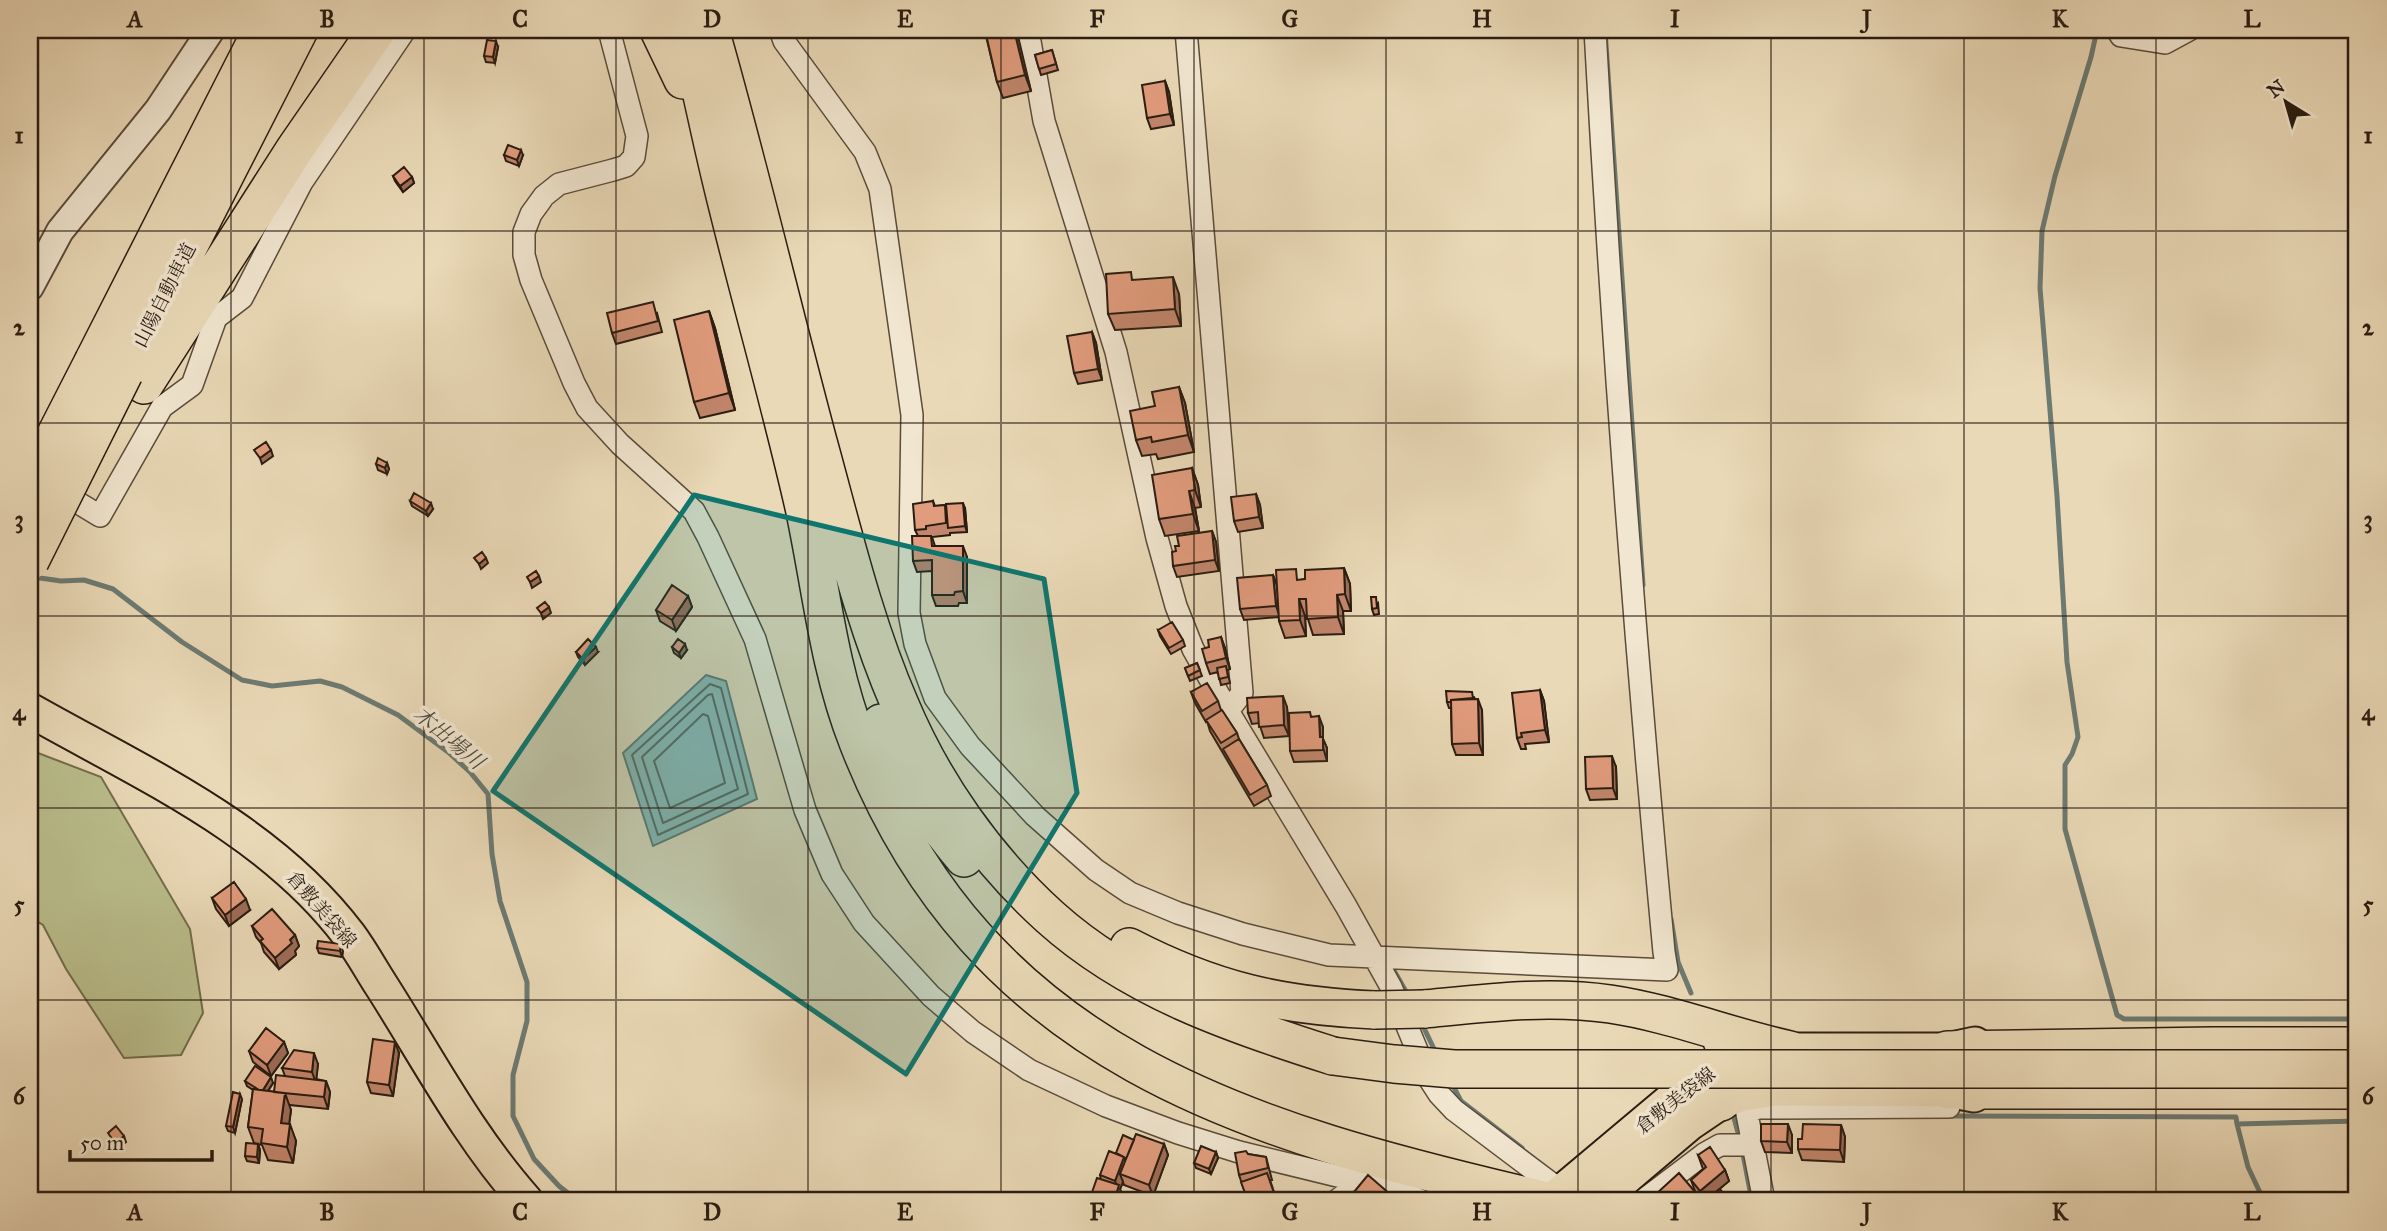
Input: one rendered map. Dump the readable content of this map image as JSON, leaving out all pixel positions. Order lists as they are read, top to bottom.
{
  "streets": {
    "highway": ["山陽自動車道"],
    "main road": ["倉敷美袋線"]
  },
  "water": ["木出場川"],
  "scale_bar": "50 m",
  "north": "top left",
  "grid": {
    "columns": [
      "A",
      "B",
      "C",
      "D",
      "E",
      "F",
      "G",
      "H",
      "I",
      "J",
      "K",
      "L"
    ],
    "rows": [
      "1",
      "2",
      "3",
      "4",
      "5",
      "6"
    ]
  }
}
